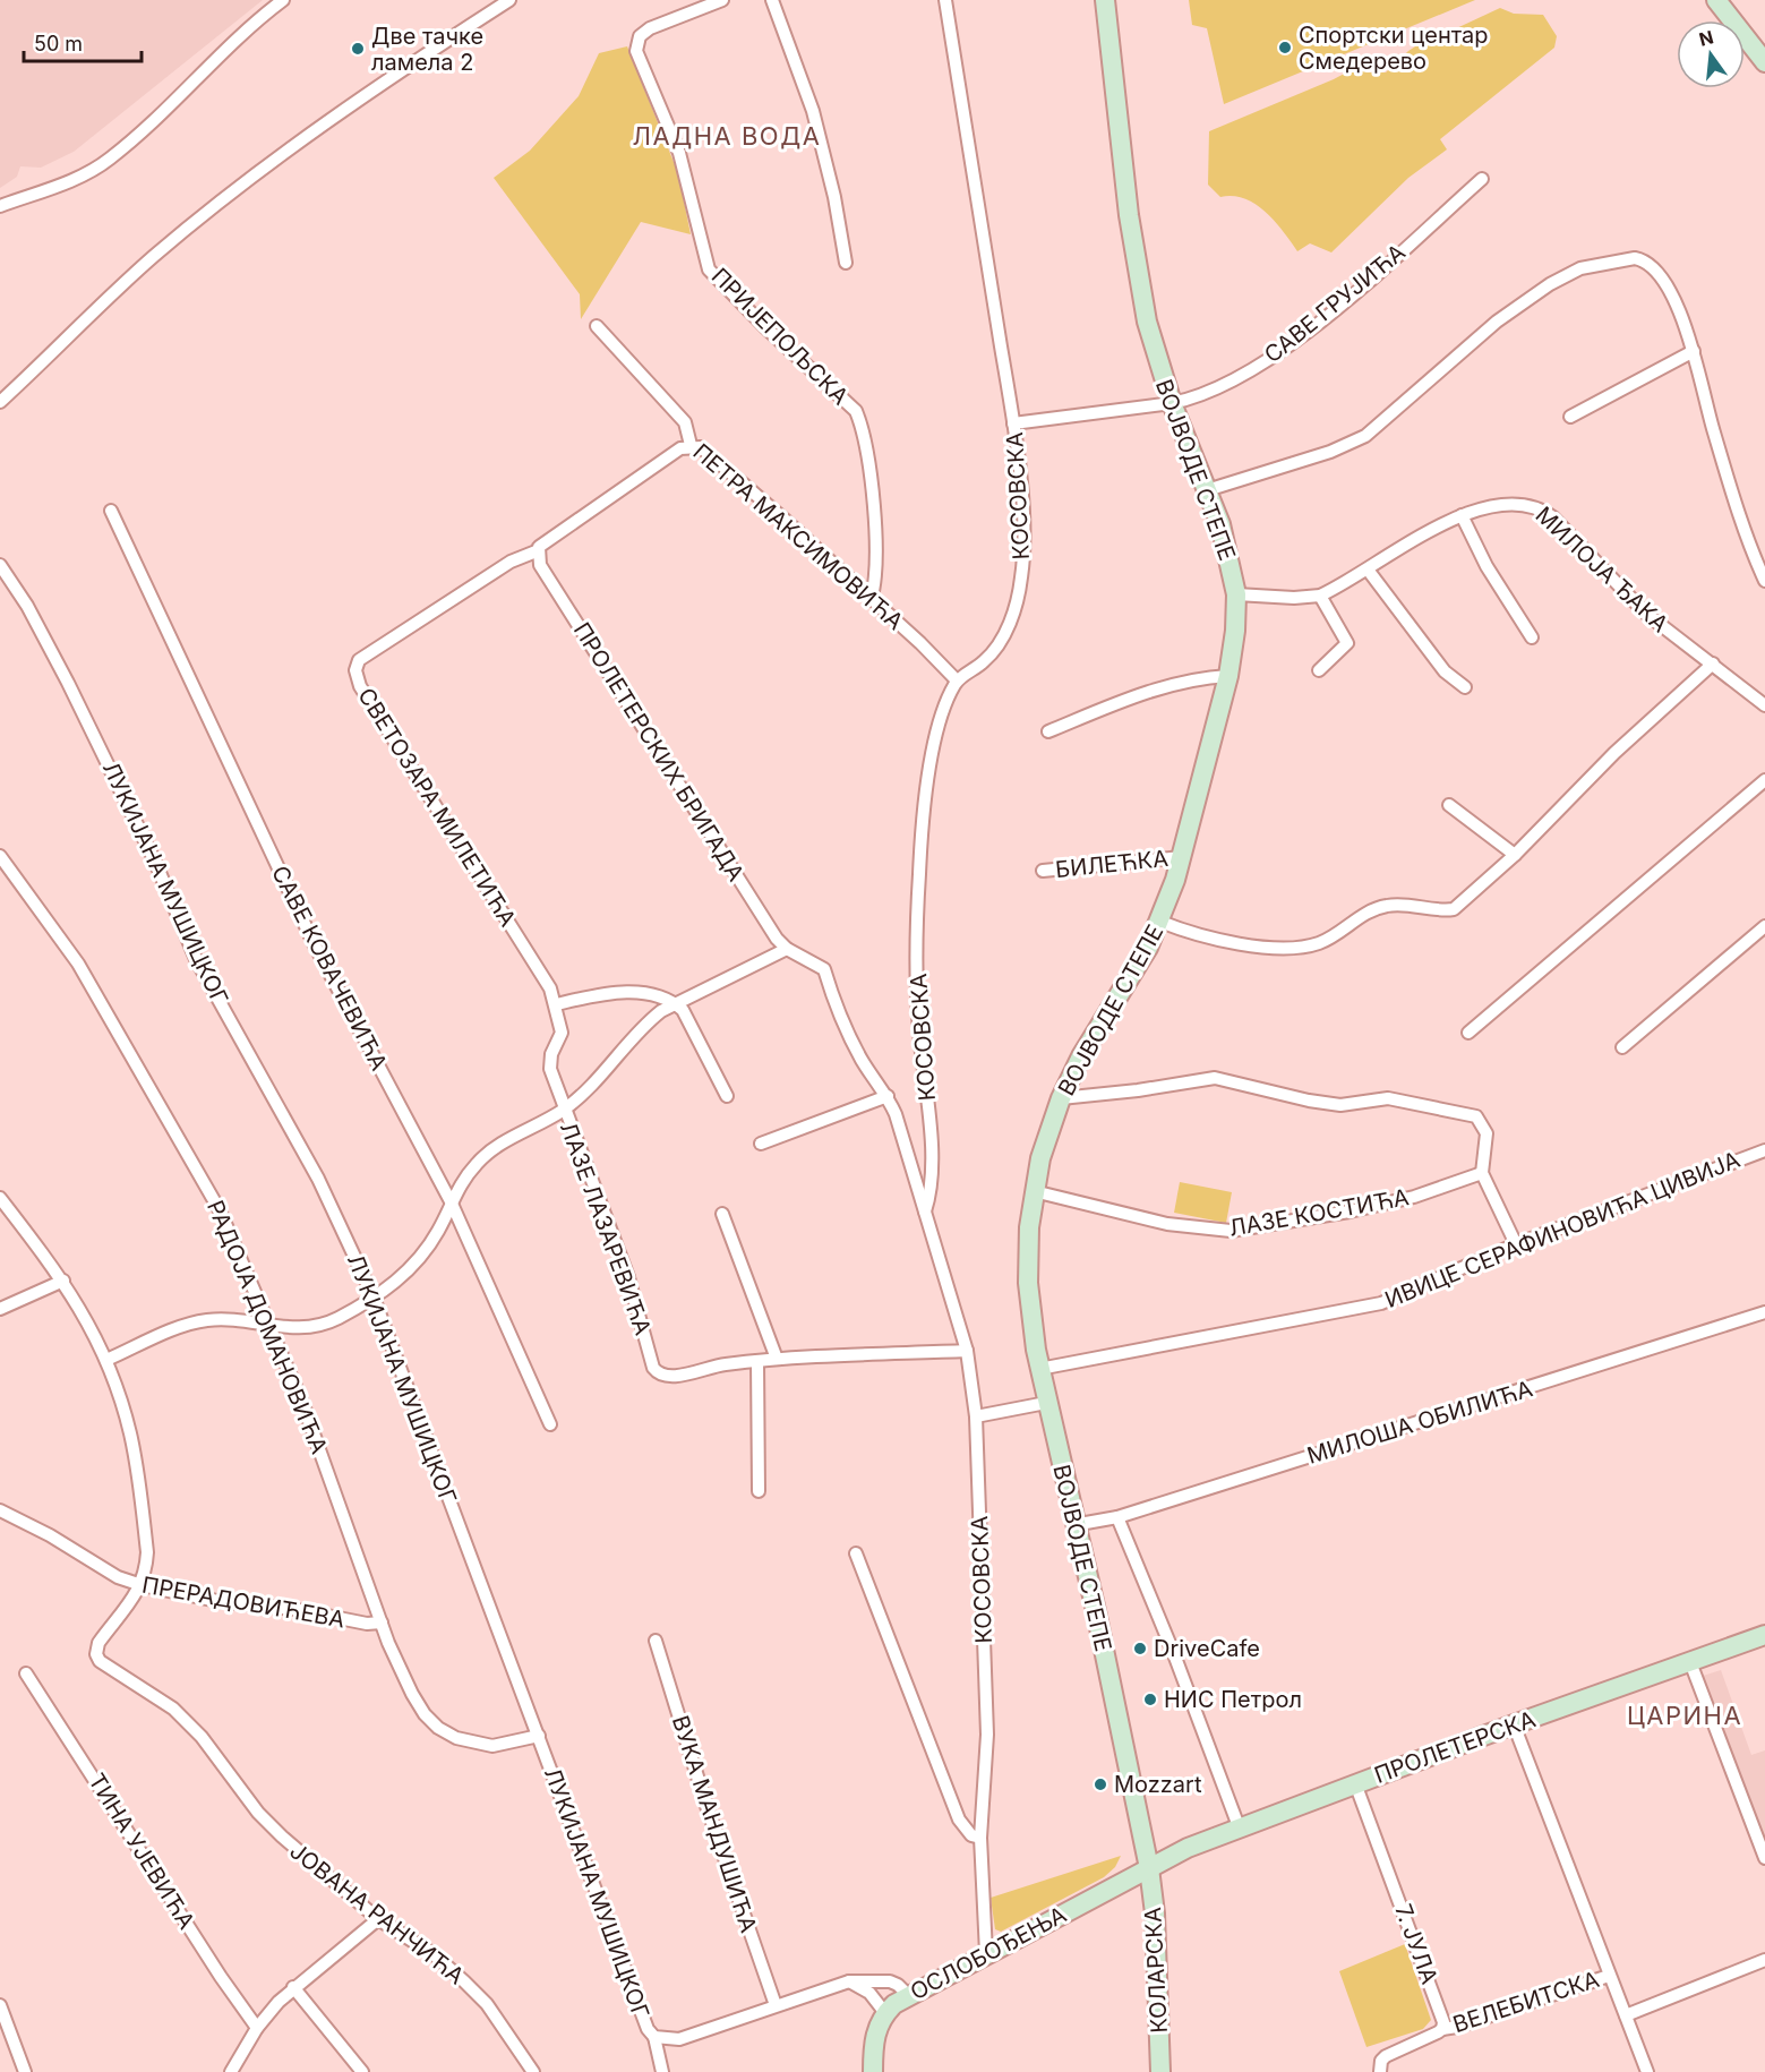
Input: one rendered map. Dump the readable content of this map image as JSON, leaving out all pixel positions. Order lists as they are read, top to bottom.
{
  "streets": {
    "main road": [
      "ВОЈВОДЕ СТЕПЕ",
      "ПРОЛЕТЕРСКА",
      "ОСЛОБОЂЕЊА",
      "КОЛАРСКА"
    ],
    "street": [
      "САВЕ ГРУЈИЋА",
      "ПРИЈЕПОЉСКА",
      "КОСОВСКА",
      "ПЕТРА МАКСИМОВИЋА",
      "МИЛОЈА ЂАКА",
      "ПРОЛЕТЕРСКИХ БРИГАДА",
      "СВЕТОЗАРА МИЛЕТИЋА",
      "БИЛЕЋКА",
      "ЛУКИЈАНА МУШИЦКОГ",
      "САВЕ КОВАЧЕВИЋА",
      "ЛАЗЕ КОСТИЋА",
      "ЛАЗЕ ЛАЗАРЕВИЋА",
      "ИВИЦЕ СЕРАФИНОВИЋА ЦИВИЈА",
      "РАДОЈА ДОМАНОВИЋА",
      "МИЛОША ОБИЛИЋА",
      "ПРЕРАДОВИЋЕВА",
      "ВУКА МАНДУШИЋА",
      "ТИНА УЈЕВИЋА",
      "ЈОВАНА РАНЧИЋА",
      "7. ЈУЛА",
      "ВЕЛЕБИТСКА"
    ]
  },
  "crossings": [
    ["САВЕ ГРУЈИЋА", "ВОЈВОДЕ СТЕПЕ"],
    ["ПРИЈЕПОЉСКА", "ПЕТРА МАКСИМОВИЋА"],
    ["ВОЈВОДЕ СТЕПЕ", "МИЛОЈА ЂАКА"],
    ["ВОЈВОДЕ СТЕПЕ", "БИЛЕЋКА"],
    ["ВОЈВОДЕ СТЕПЕ", "ЛАЗЕ КОСТИЋА"],
    ["ВОЈВОДЕ СТЕПЕ", "ИВИЦЕ СЕРАФИНОВИЋА ЦИВИЈА"],
    ["ВОЈВОДЕ СТЕПЕ", "МИЛОША ОБИЛИЋА"],
    ["ВОЈВОДЕ СТЕПЕ", "ПРОЛЕТЕРСКА"],
    ["ВОЈВОДЕ СТЕПЕ", "ОСЛОБОЂЕЊА"],
    ["ВОЈВОДЕ СТЕПЕ", "КОЛАРСКА"],
    ["КОСОВСКА", "ПЕТРА МАКСИМОВИЋА"],
    ["КОСОВСКА", "ПРОЛЕТЕРСКИХ БРИГАДА"],
    ["КОСОВСКА", "ОСЛОБОЂЕЊА"],
    ["ПРОЛЕТЕРСКИХ БРИГАДА", "СВЕТОЗАРА МИЛЕТИЋА"],
    ["СВЕТОЗАРА МИЛЕТИЋА", "ЛАЗЕ ЛАЗАРЕВИЋА"],
    ["ЛУКИЈАНА МУШИЦКОГ", "РАДОЈА ДОМАНОВИЋА"],
    ["ЛУКИЈАНА МУШИЦКОГ", "ВУКА МАНДУШИЋА"],
    ["ЛУКИЈАНА МУШИЦКОГ", "ОСЛОБОЂЕЊА"],
    ["РАДОЈА ДОМАНОВИЋА", "ПРЕРАДОВИЋЕВА"],
    ["ПРЕРАДОВИЋЕВА", "ЈОВАНА РАНЧИЋА"],
    ["ПРОЛЕТЕРСКА", "7. ЈУЛА"],
    ["ПРОЛЕТЕРСКА", "ОСЛОБОЂЕЊА"],
    ["ПРОЛЕТЕРСКА", "КОЛАРСКА"],
    ["7. ЈУЛА", "ВЕЛЕБИТСКА"],
    ["ОСЛОБОЂЕЊА", "КОЛАРСКА"]
  ],
  "districts": ["ЛАДНА ВОДА", "ЦАРИНА"],
  "places": [
    "Спортски центар Смедерево",
    "Две тачке ламела 2",
    "DriveCafe",
    "НИС Петрол",
    "Mozzart"
  ],
  "scale_bar": "50 m",
  "north": "top"
}
